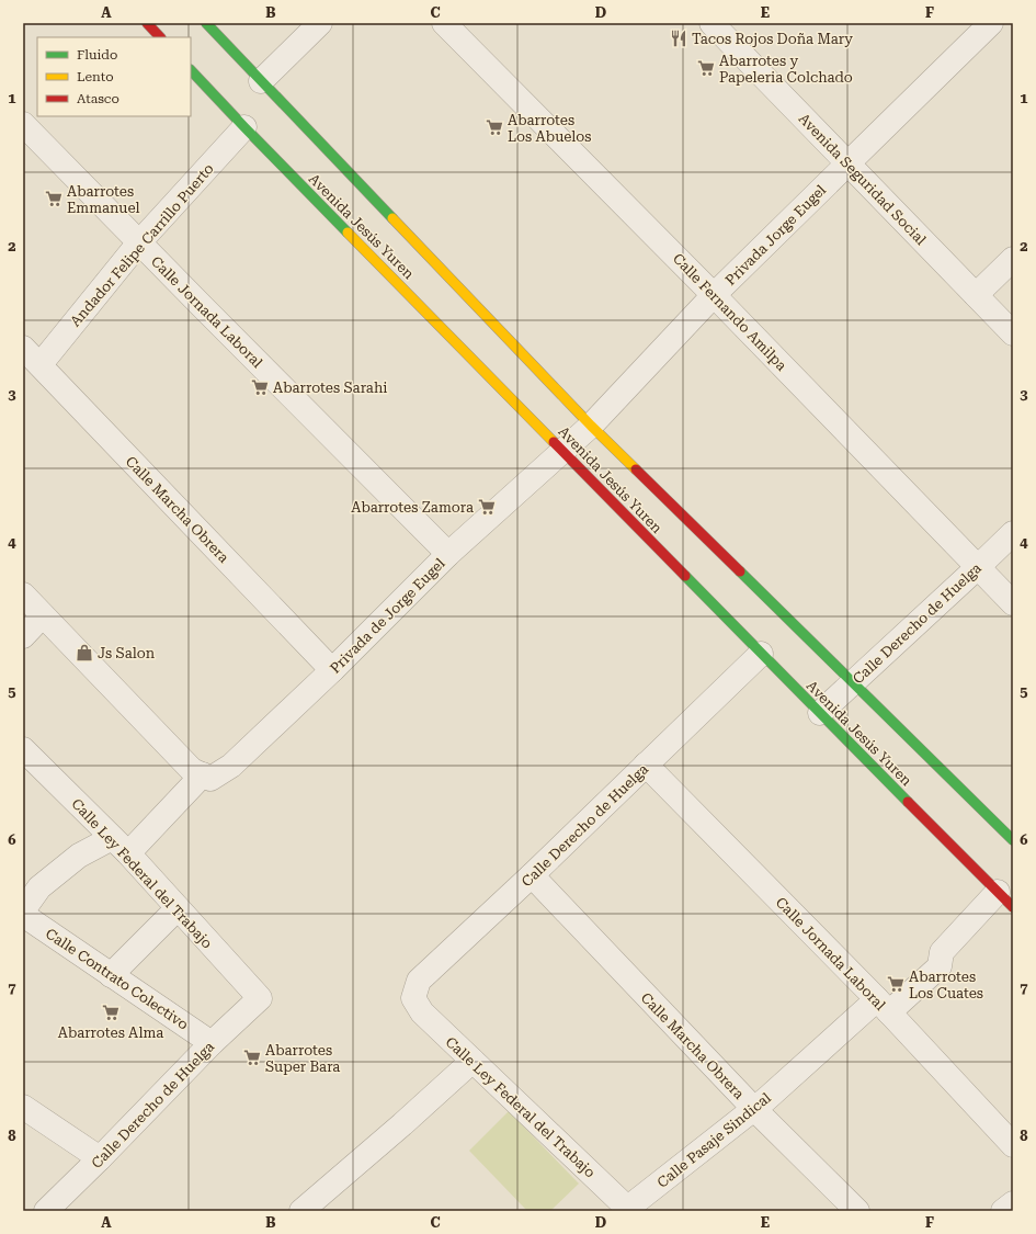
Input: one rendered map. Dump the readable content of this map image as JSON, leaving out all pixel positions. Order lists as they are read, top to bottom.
{
  "streets": {
    "street": [
      "Avenida Seguridad Social",
      "Avenida Jesús Yuren",
      "Privada Jorge Eugel",
      "Andador Felipe Carrillo Puerto",
      "Calle Jornada Laboral",
      "Calle Fernando Amilpa",
      "Calle Marcha Obrera",
      "Privada de Jorge Eugel",
      "Calle Derecho de Huelga",
      "Calle Ley Federal del Trabajo",
      "Calle Contrato Colectivo",
      "Calle Pasaje Sindical"
    ]
  },
  "crossings": [
    ["Avenida Seguridad Social", "Privada Jorge Eugel"],
    ["Avenida Jesús Yuren", "Privada Jorge Eugel"],
    ["Avenida Jesús Yuren", "Andador Felipe Carrillo Puerto"],
    ["Avenida Jesús Yuren", "Privada de Jorge Eugel"],
    ["Avenida Jesús Yuren", "Calle Derecho de Huelga"],
    ["Avenida Jesús Yuren", "Calle Pasaje Sindical"],
    ["Privada Jorge Eugel", "Calle Fernando Amilpa"],
    ["Privada Jorge Eugel", "Privada de Jorge Eugel"],
    ["Andador Felipe Carrillo Puerto", "Calle Jornada Laboral"],
    ["Andador Felipe Carrillo Puerto", "Calle Marcha Obrera"],
    ["Calle Jornada Laboral", "Privada de Jorge Eugel"],
    ["Calle Jornada Laboral", "Calle Derecho de Huelga"],
    ["Calle Jornada Laboral", "Calle Pasaje Sindical"],
    ["Calle Fernando Amilpa", "Calle Derecho de Huelga"],
    ["Calle Marcha Obrera", "Privada de Jorge Eugel"],
    ["Calle Marcha Obrera", "Calle Derecho de Huelga"],
    ["Calle Marcha Obrera", "Calle Pasaje Sindical"],
    ["Calle Derecho de Huelga", "Calle Ley Federal del Trabajo"],
    ["Calle Derecho de Huelga", "Calle Contrato Colectivo"],
    ["Calle Ley Federal del Trabajo", "Calle Pasaje Sindical"]
  ],
  "places": {
    "restaurant": ["Tacos Rojos Doña Mary"],
    "supermarket": [
      "Abarrotes y Papeleria Colchado",
      "Abarrotes Los Abuelos",
      "Abarrotes Emmanuel",
      "Abarrotes Sarahi",
      "Abarrotes Zamora",
      "Abarrotes Los Cuates",
      "Abarrotes Alma",
      "Abarrotes Super Bara"
    ],
    "shop": ["Js Salon"]
  },
  "legend": ["Fluido", "Lento", "Atasco"],
  "grid": {
    "columns": [
      "A",
      "B",
      "C",
      "D",
      "E",
      "F"
    ],
    "rows": [
      "1",
      "2",
      "3",
      "4",
      "5",
      "6",
      "7",
      "8"
    ]
  }
}
